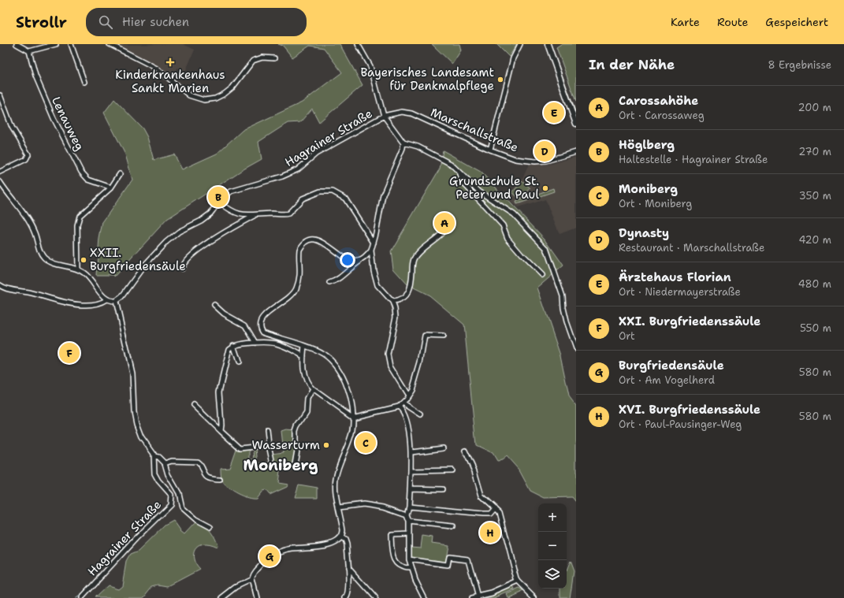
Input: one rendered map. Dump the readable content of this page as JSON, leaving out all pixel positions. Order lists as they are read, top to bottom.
{
  "streets": {
    "street": ["Lenauweg", "Marschallstraße", "Hagrainer Straße"]
  },
  "crossings": [
    ["Marschallstraße", "Hagrainer Straße"]
  ],
  "districts": ["Moniberg"],
  "places": {
    "health": ["Kinderkrankenhaus Sankt Marien"],
    "other": [
      "Bayerisches Landesamt für Denkmalpflege",
      "Grundschule St. Peter und Paul",
      "XXII. Burgfriedensäule",
      "Wasserturm"
    ]
  },
  "page": {
    "header": "Strollr",
    "search": "Hier suchen",
    "nav": ["Karte", "Route", "Gespeichert"],
    "heading": ["In der Nähe", "8 Ergebnisse"],
    "list": [
      {
        "mark": "A",
        "name": "Carossahöhe",
        "note": "Ort · Carossaweg",
        "value": "200 m"
      },
      {
        "mark": "B",
        "name": "Höglberg",
        "note": "Haltestelle · Hagrainer Straße",
        "value": "270 m"
      },
      {
        "mark": "C",
        "name": "Moniberg",
        "note": "Ort · Moniberg",
        "value": "350 m"
      },
      {
        "mark": "D",
        "name": "Dynasty",
        "note": "Restaurant · Marschallstraße",
        "value": "420 m"
      },
      {
        "mark": "E",
        "name": "Ärztehaus Florian",
        "note": "Ort · Niedermayerstraße",
        "value": "480 m"
      },
      {
        "mark": "F",
        "name": "XXI. Burgfriedenssäule",
        "note": "Ort",
        "value": "550 m"
      },
      {
        "mark": "G",
        "name": "Burgfriedensäule",
        "note": "Ort · Am Vogelherd",
        "value": "580 m"
      },
      {
        "mark": "H",
        "name": "XVI. Burgfriedenssäule",
        "note": "Ort · Paul-Pausinger-Weg",
        "value": "580 m"
      }
    ],
    "pins": [
      "E",
      "D",
      "B",
      "A",
      "F",
      "C",
      "H",
      "G"
    ],
    "map_buttons": ["+", "−"]
  }
}
